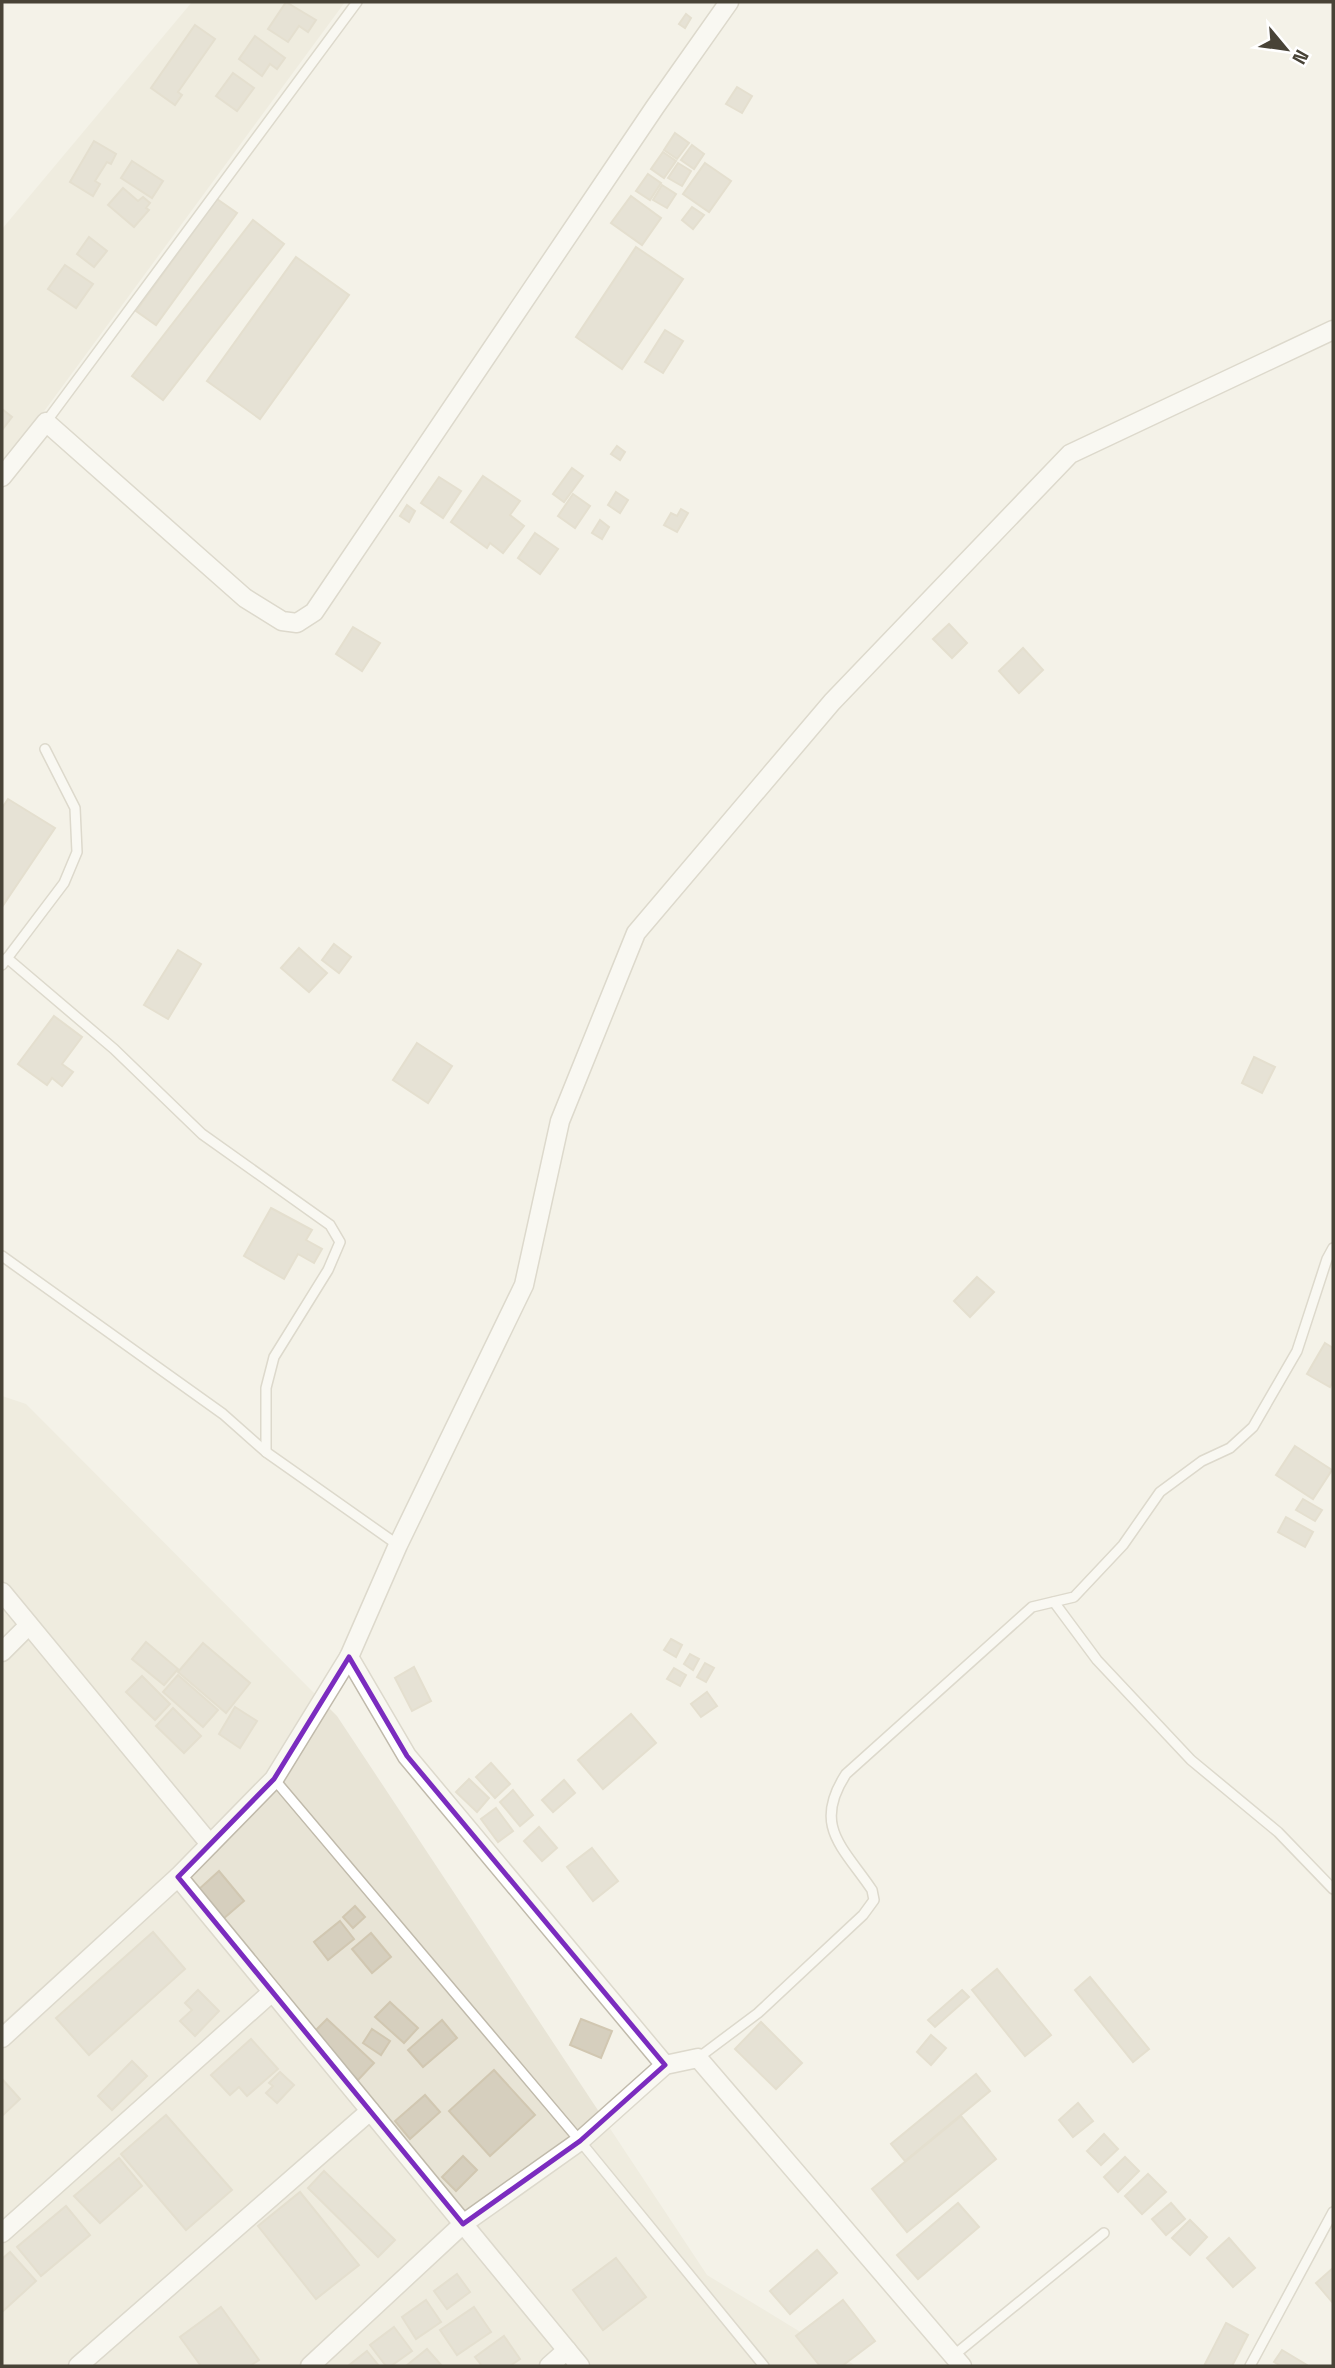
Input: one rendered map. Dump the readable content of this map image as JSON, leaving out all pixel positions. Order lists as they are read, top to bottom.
{
  "north": "bottom right"
}
